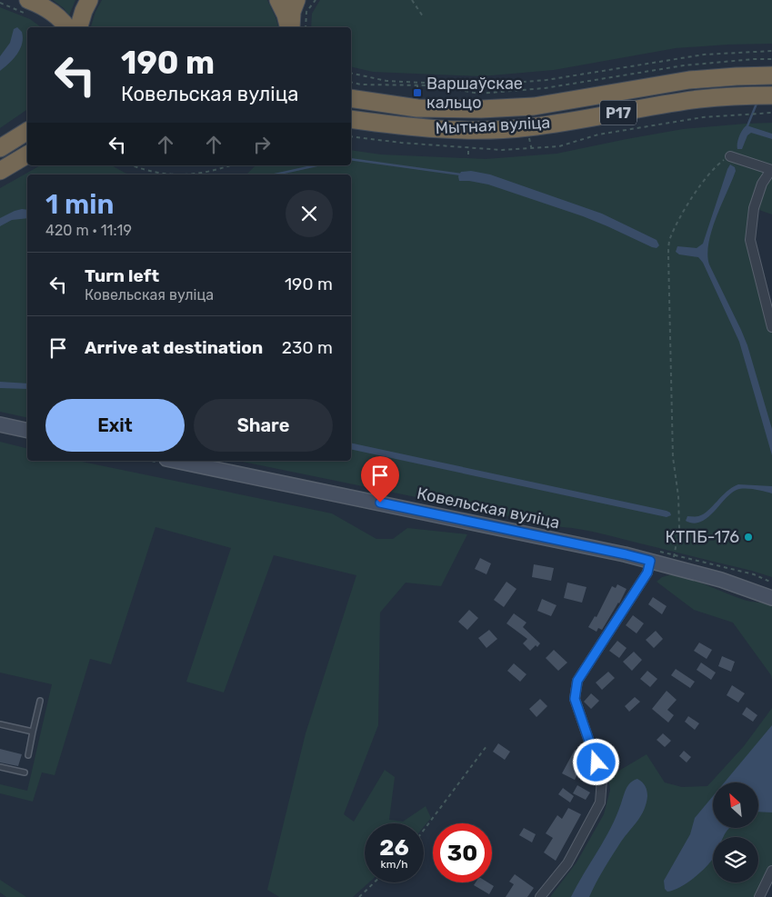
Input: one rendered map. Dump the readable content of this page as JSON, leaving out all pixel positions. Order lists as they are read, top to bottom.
{
  "streets": {
    "highway": ["Р17", "Мытная вуліца"],
    "main road": ["Ковельская вуліца"]
  },
  "places": {
    "transit": ["Варшаўскае кальцо"],
    "other": ["КТПБ-176"]
  },
  "north": "top left",
  "page": {
    "turn": ["190 m", "Ковельская вуліца"],
    "heading": ["1 min", "420 m · 11:19"],
    "list": [
      {
        "name": "Turn left",
        "note": "Ковельская вуліца",
        "value": "190 m"
      },
      {
        "name": "Arrive at destination",
        "value": "230 m"
      }
    ],
    "buttons": ["Exit", "Share"],
    "speed": "26 km/h",
    "limit": "30"
  }
}
